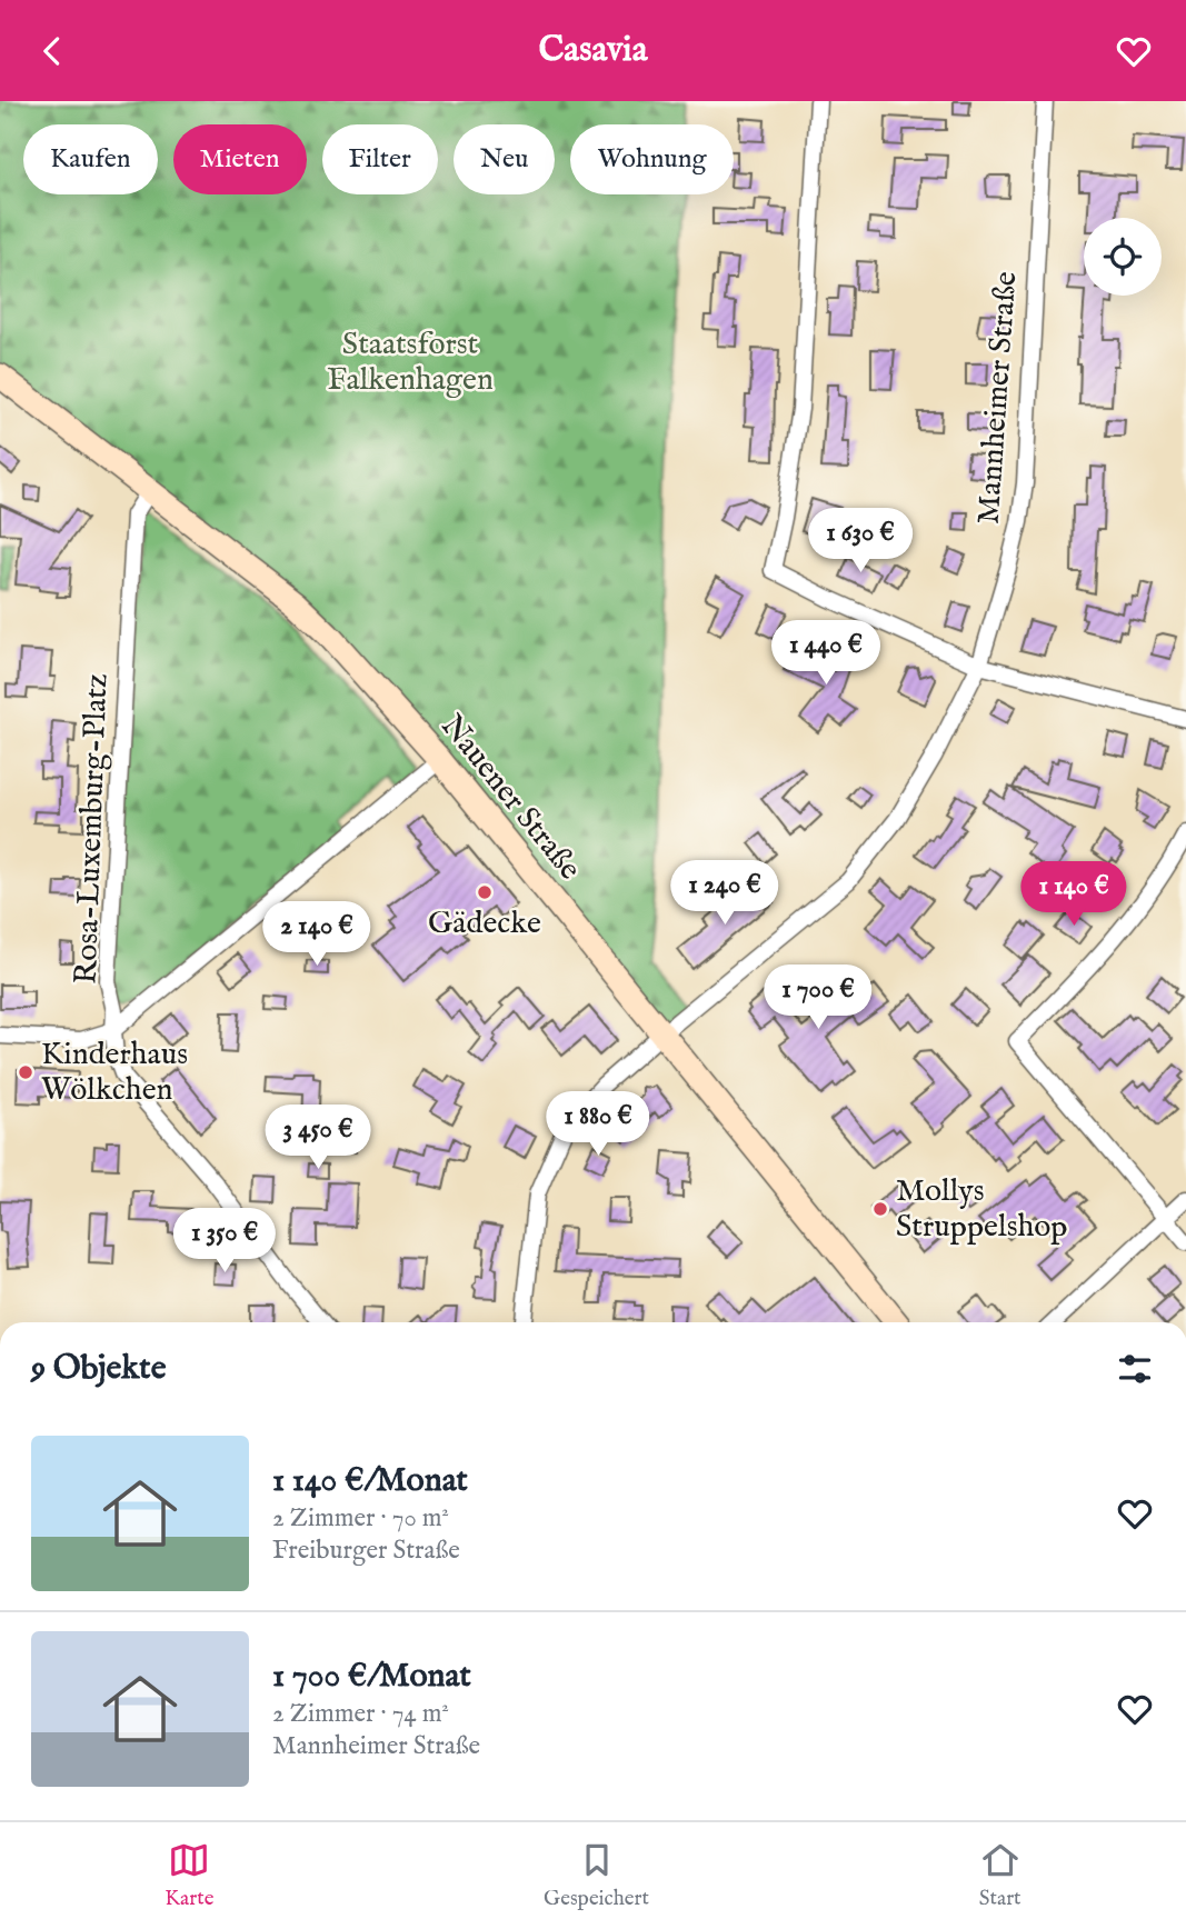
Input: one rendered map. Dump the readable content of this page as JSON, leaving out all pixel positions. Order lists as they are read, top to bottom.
{
  "streets": {
    "main road": ["Nauener Straße"],
    "street": ["Mannheimer Straße", "Rosa-Luxemburg-Platz"]
  },
  "crossings": [
    ["Mannheimer Straße", "Nauener Straße"],
    ["Nauener Straße", "Rosa-Luxemburg-Platz"]
  ],
  "parks": ["Staatsforst Falkenhagen"],
  "places": ["Gädecke", "Kinderhaus Wölkchen", "Mollys Struppelshop"],
  "page": {
    "header": "Casavia",
    "chip": [
      "Kaufen",
      "Mieten",
      "Filter",
      "Neu",
      "Wohnung"
    ],
    "price": [
      "1 630 €",
      "1 440 €",
      "1 240 €",
      "1 140 €",
      "2 140 €",
      "1 700 €",
      "1 880 €",
      "3 450 €",
      "1 350 €"
    ],
    "heading": "9 Objekte",
    "list": [
      {
        "name": "1 140 €/Monat",
        "note": "2 Zimmer · 70 m² · Freiburger Straße"
      },
      {
        "name": "1 700 €/Monat",
        "note": "2 Zimmer · 74 m² · Mannheimer Straße"
      }
    ],
    "tabs": ["Karte", "Gespeichert", "Start"]
  }
}
